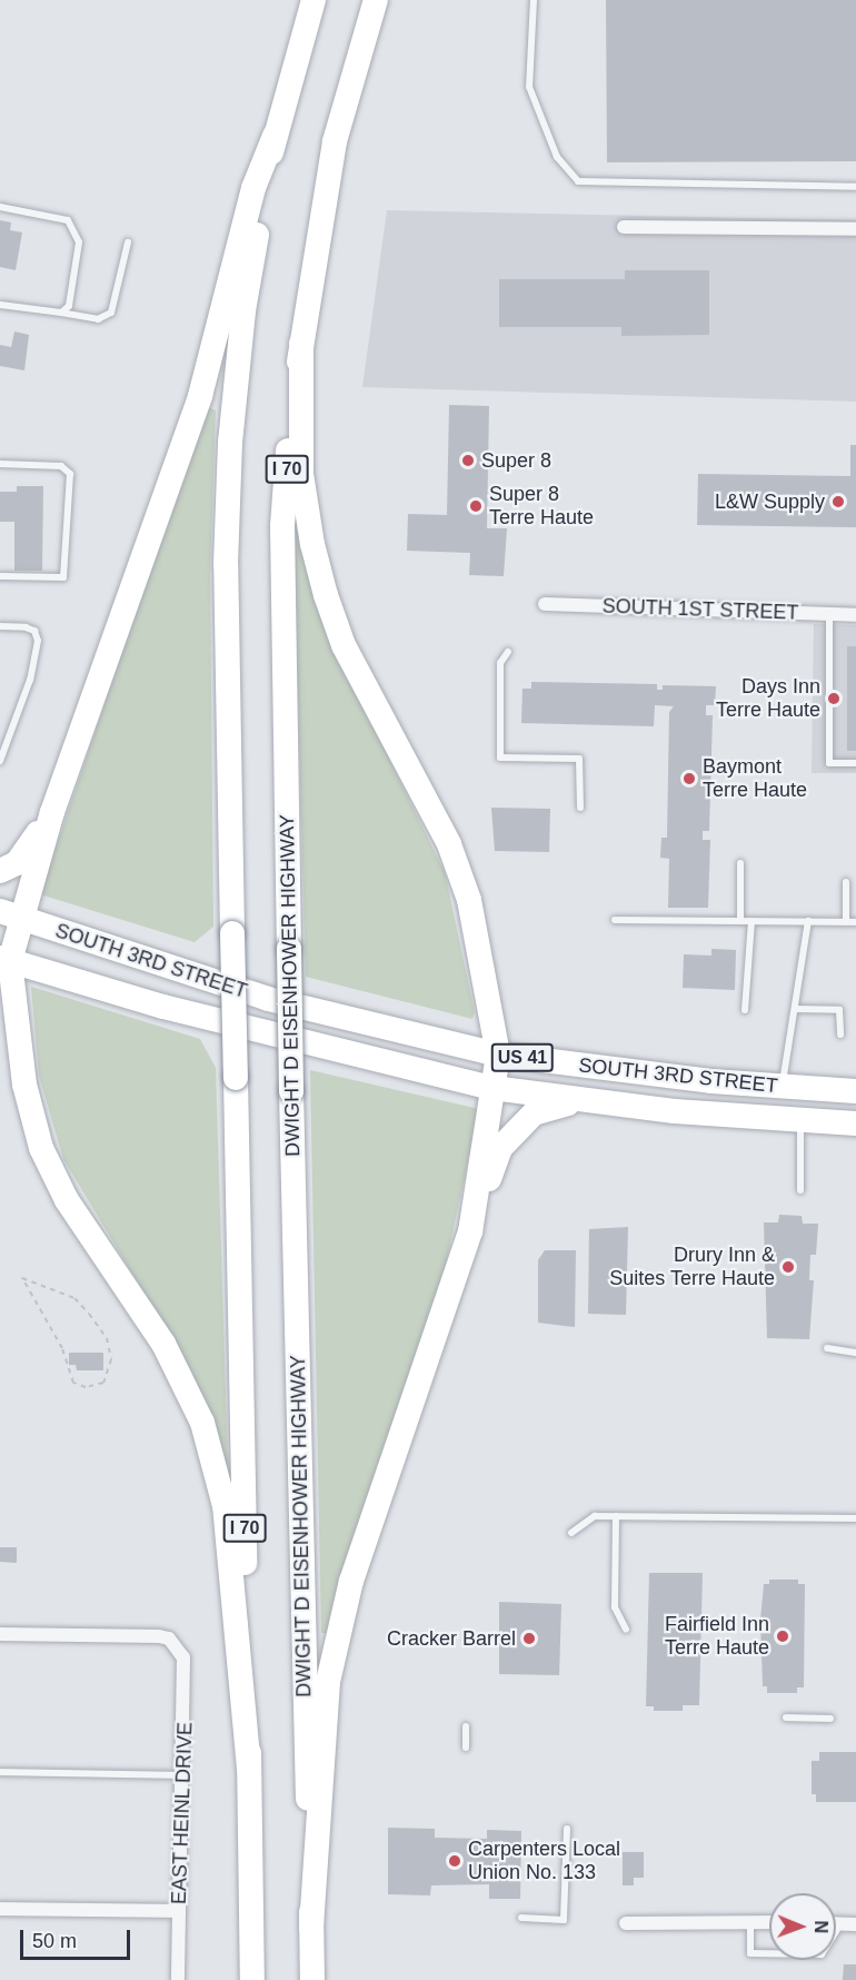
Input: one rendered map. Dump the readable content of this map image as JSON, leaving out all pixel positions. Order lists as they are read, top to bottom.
{
  "streets": {
    "highway": [
      "I 70",
      "SOUTH 3RD STREET",
      "DWIGHT D EISENHOWER HIGHWAY",
      "US 41"
    ],
    "street": ["SOUTH 1ST STREET", "EAST HEINL DRIVE"]
  },
  "places": [
    "Super 8",
    "L&W Supply",
    "Super 8 Terre Haute",
    "Days Inn Terre Haute",
    "Baymont Terre Haute",
    "Drury Inn & Suites Terre Haute",
    "Fairfield Inn Terre Haute",
    "Cracker Barrel",
    "Carpenters Local Union No. 133"
  ],
  "scale_bar": "50 m",
  "north": "right"
}
